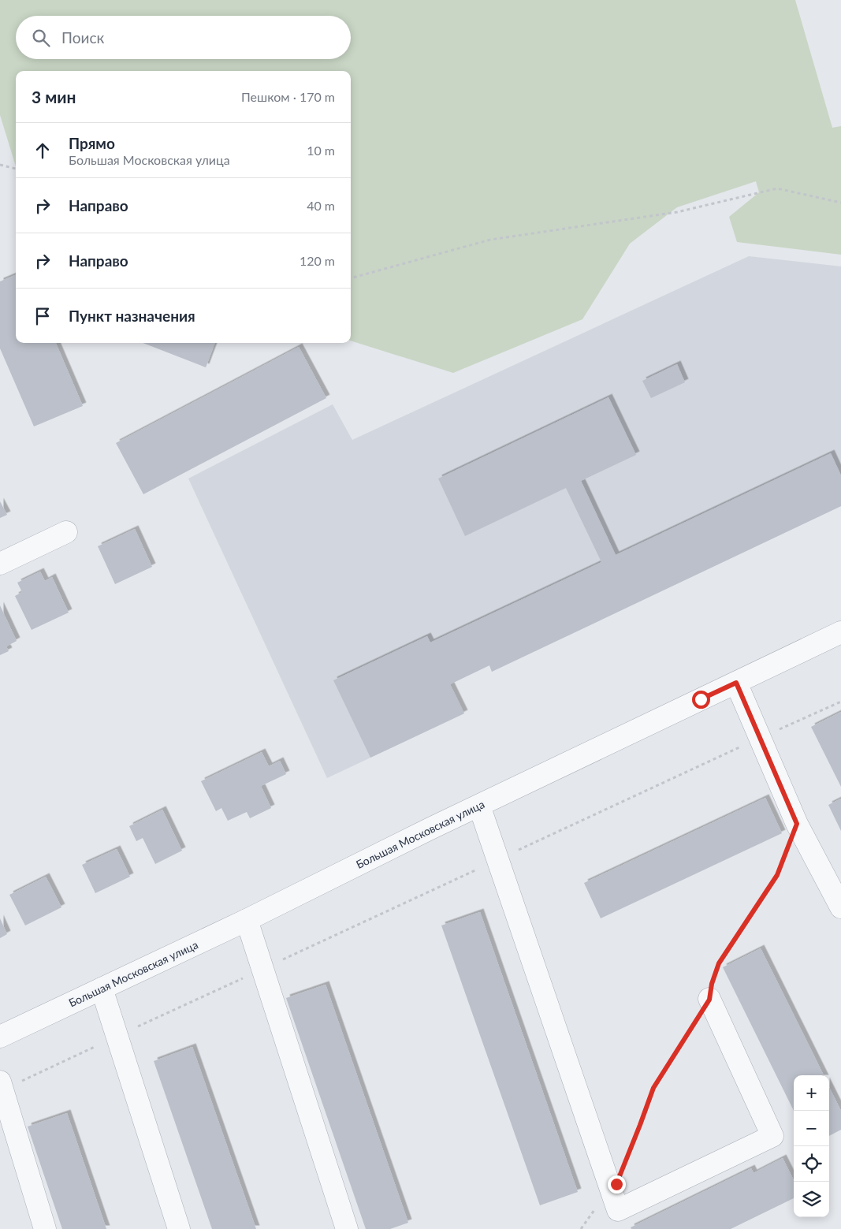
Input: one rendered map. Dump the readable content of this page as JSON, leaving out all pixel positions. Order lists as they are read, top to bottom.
{
  "streets": {
    "street": ["Большая Московская улица"]
  },
  "page": {
    "search": "Поиск",
    "heading": ["3 мин", "Пешком · 170 m"],
    "list": [
      ["Прямо", "Большая Московская улица", "10 m"],
      ["Направо", "40 m"],
      ["Направо", "120 m"],
      "Пункт назначения"
    ],
    "map_buttons": ["+", "−"]
  }
}
